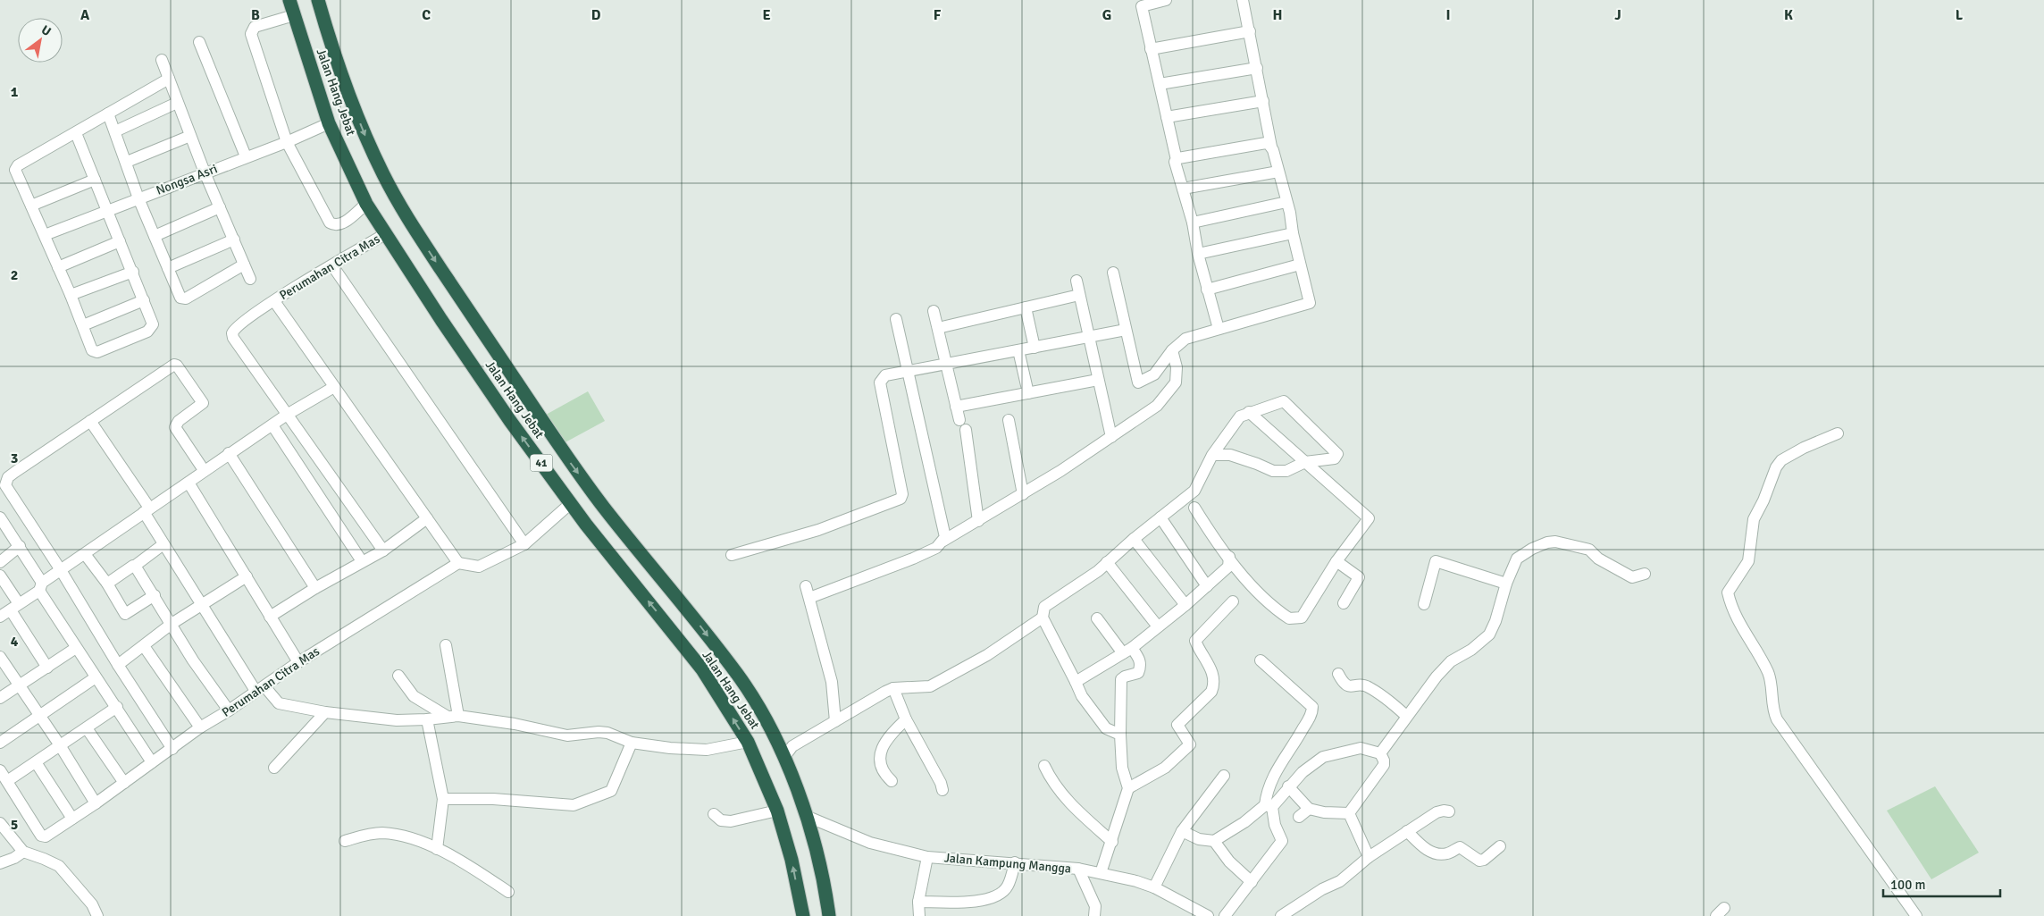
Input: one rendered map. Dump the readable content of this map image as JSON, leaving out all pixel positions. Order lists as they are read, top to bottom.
{
  "streets": {
    "highway": ["Jalan Hang Jebat", "41"],
    "street": ["Nongsa Asri", "Perumahan Citra Mas", "Jalan Kampung Mangga"]
  },
  "crossings": [
    ["Jalan Hang Jebat", "Nongsa Asri"],
    ["Jalan Hang Jebat", "Perumahan Citra Mas"]
  ],
  "scale_bar": "100 m",
  "north": "top right",
  "grid": {
    "columns": [
      "A",
      "B",
      "C",
      "D",
      "E",
      "F",
      "G",
      "H",
      "I",
      "J",
      "K",
      "L"
    ],
    "rows": [
      "1",
      "2",
      "3",
      "4",
      "5"
    ]
  }
}
